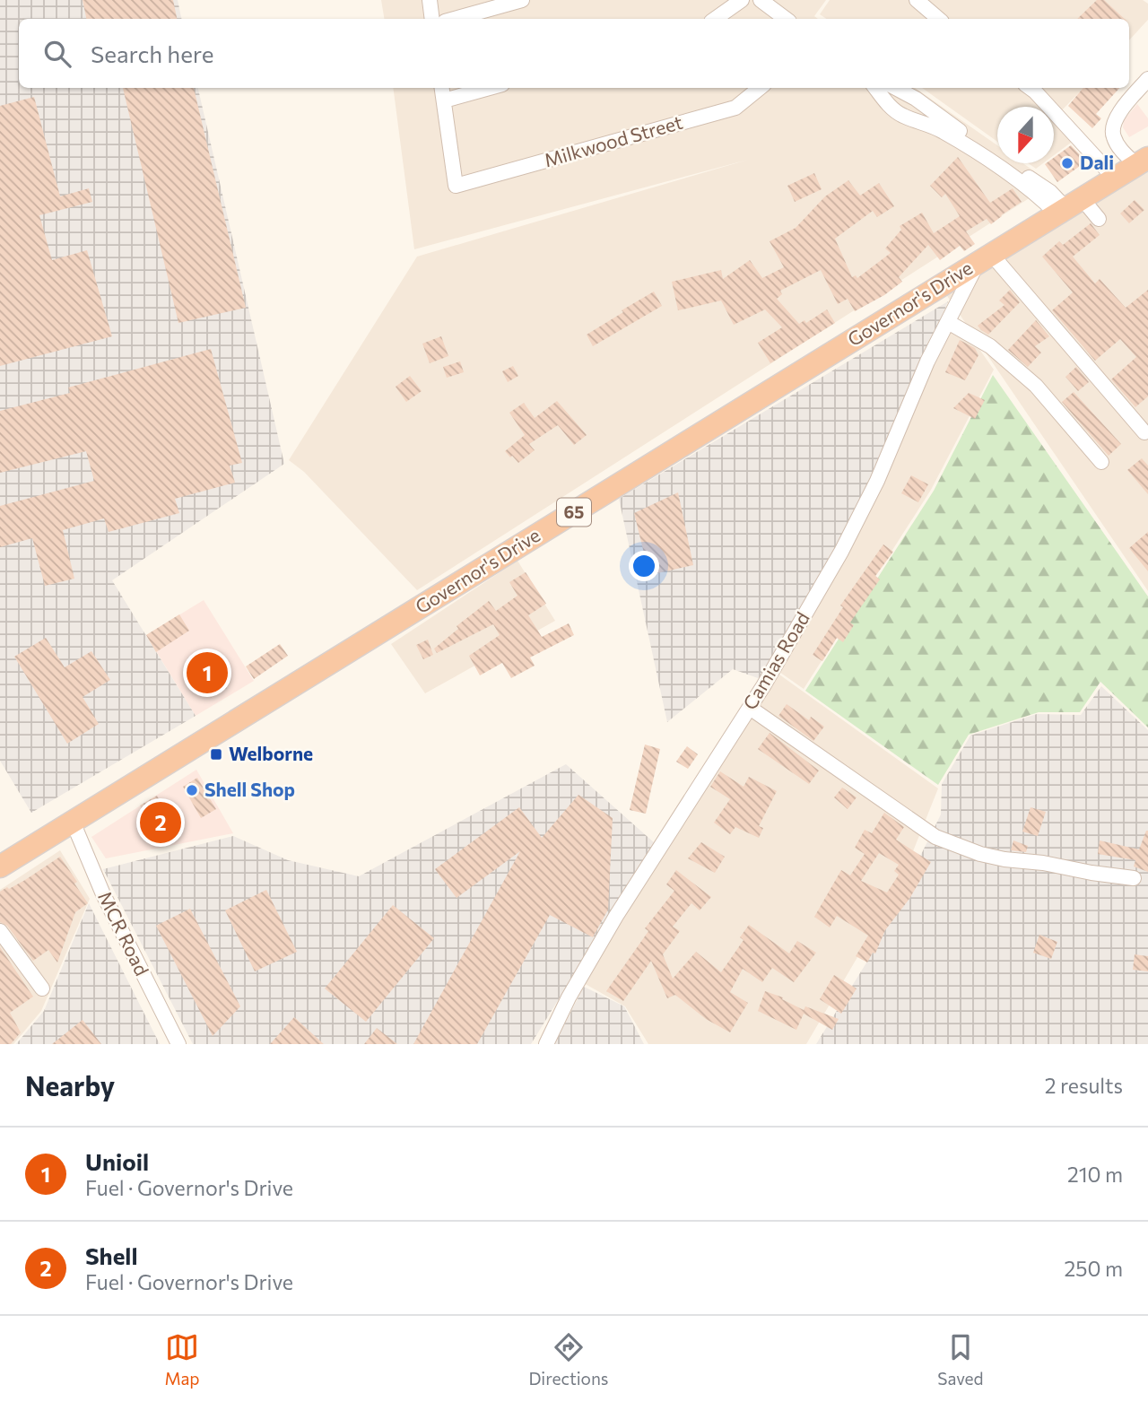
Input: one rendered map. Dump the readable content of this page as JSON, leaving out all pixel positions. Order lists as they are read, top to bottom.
{
  "streets": {
    "highway": ["Governor's Drive", "65"],
    "street": ["Milkwood Street", "Camias Road", "MCR Road"]
  },
  "crossings": [
    ["Governor's Drive", "Camias Road"],
    ["Governor's Drive", "MCR Road"]
  ],
  "places": {
    "other": ["Dali", "Shell Shop"],
    "transit": ["Welborne"]
  },
  "north": "bottom",
  "page": {
    "search": "Search here",
    "pins": ["1", "2"],
    "heading": ["Nearby", "2 results"],
    "list": [
      {
        "mark": "1",
        "name": "Unioil",
        "note": "Fuel · Governor's Drive",
        "value": "210 m"
      },
      {
        "mark": "2",
        "name": "Shell",
        "note": "Fuel · Governor's Drive",
        "value": "250 m"
      }
    ],
    "nav": ["Map", "Directions", "Saved"]
  }
}
